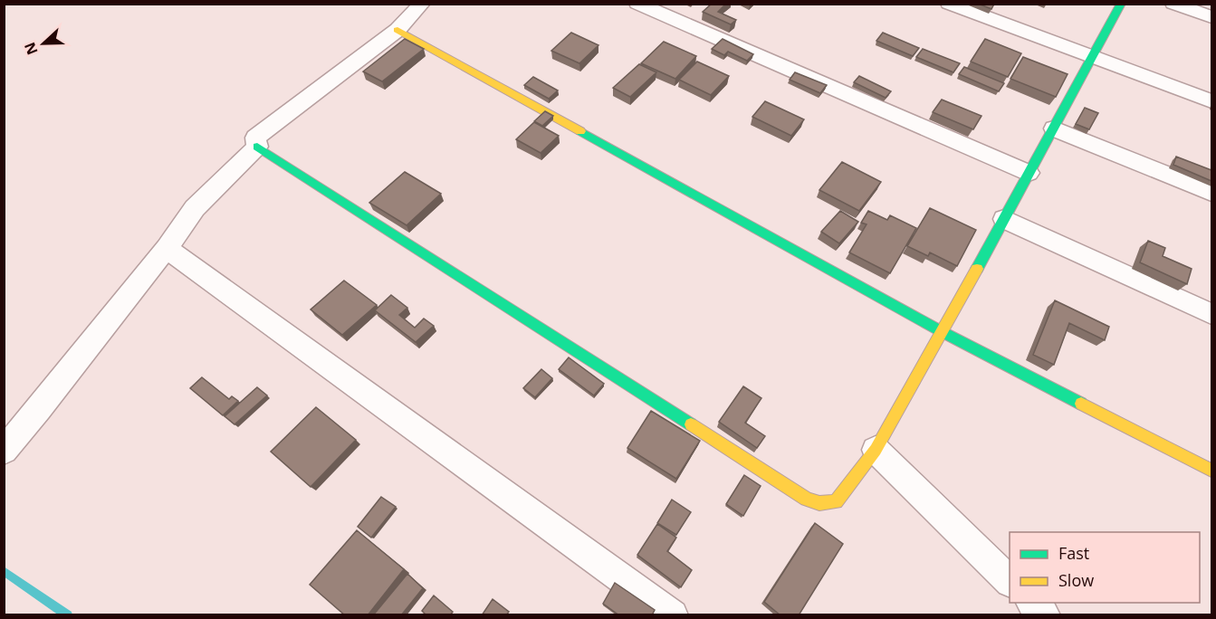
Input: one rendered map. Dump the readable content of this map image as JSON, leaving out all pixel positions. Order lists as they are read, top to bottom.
{
  "legend": ["Fast", "Slow"],
  "north": "left"
}
